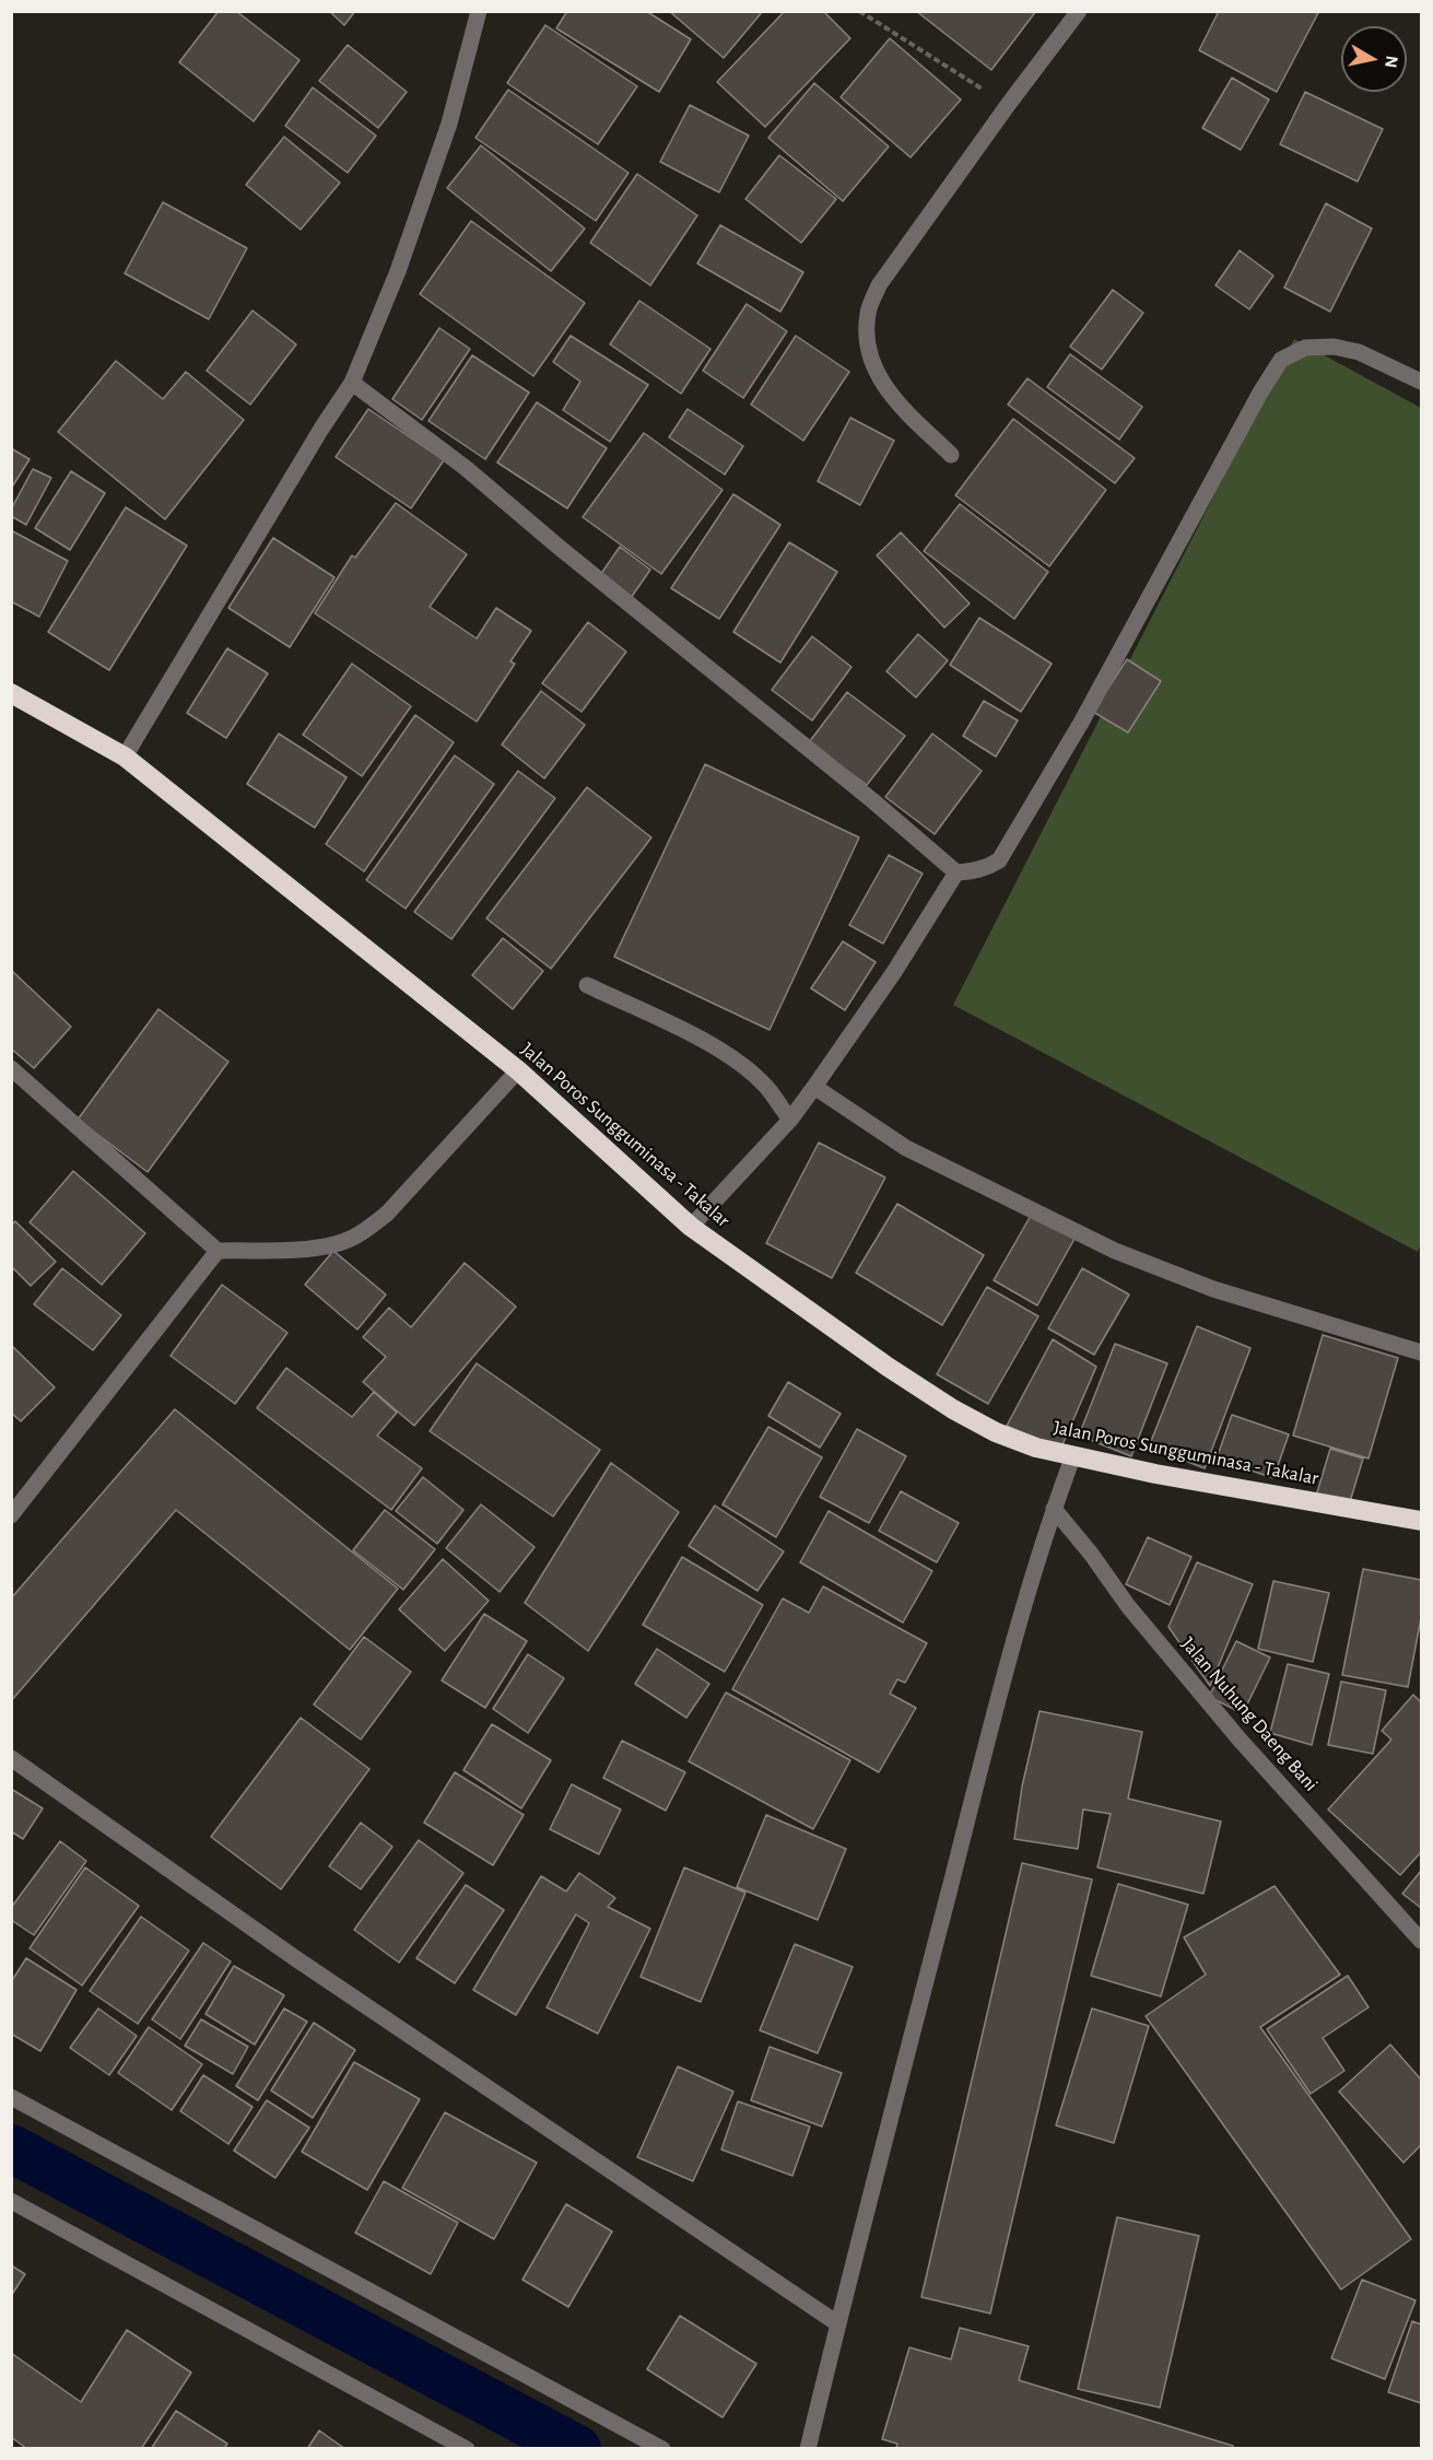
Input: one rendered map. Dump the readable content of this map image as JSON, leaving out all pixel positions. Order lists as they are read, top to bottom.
{
  "streets": {
    "highway": ["Jalan Poros Sungguminasa - Takalar"],
    "street": ["Jalan Nuhung Daeng Bani"]
  },
  "north": "right"
}
